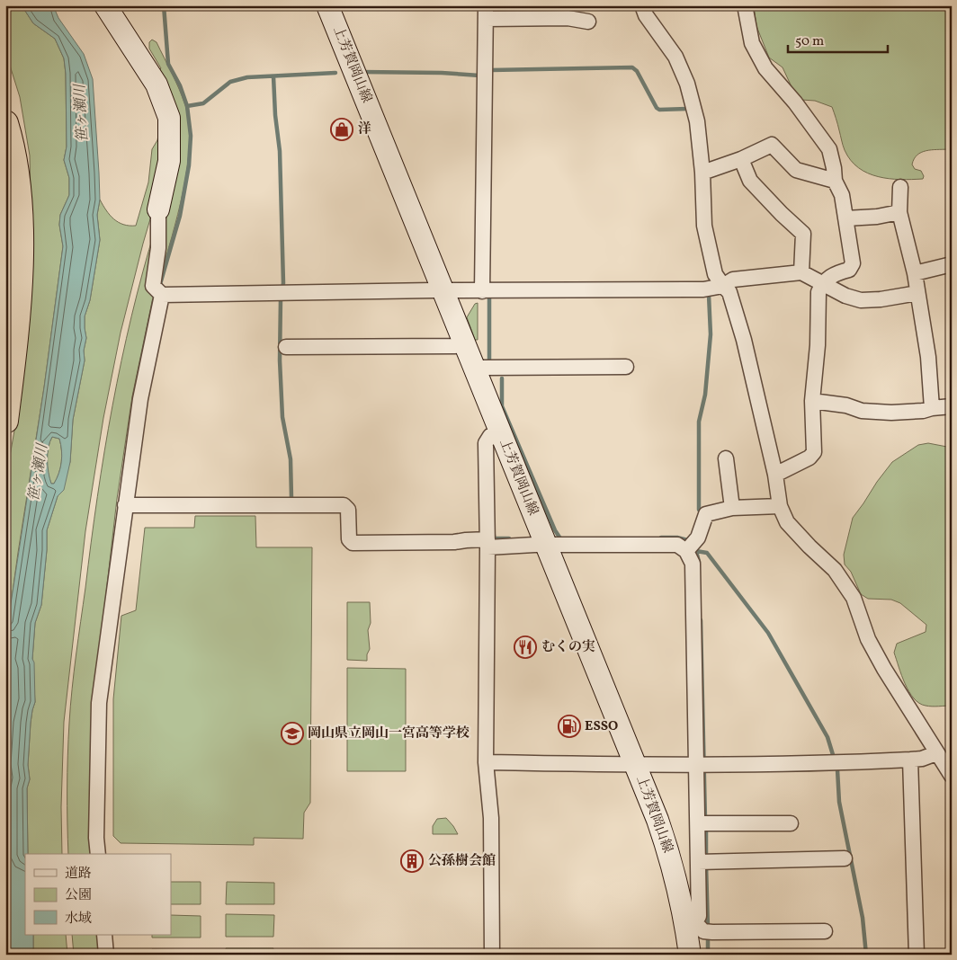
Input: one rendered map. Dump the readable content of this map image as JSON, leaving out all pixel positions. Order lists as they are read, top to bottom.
{
  "streets": {
    "main road": ["上芳賀岡山線"]
  },
  "water": ["笹ヶ瀬川"],
  "places": {
    "shop": ["洋"],
    "restaurant": ["むくの実"],
    "fuel station": ["ESSO"],
    "school or university": ["岡山県立岡山一宮高等学校"],
    "building": ["公孫樹会館"]
  },
  "legend": ["道路", "公園", "水域"],
  "scale_bar": "50 m"
}
